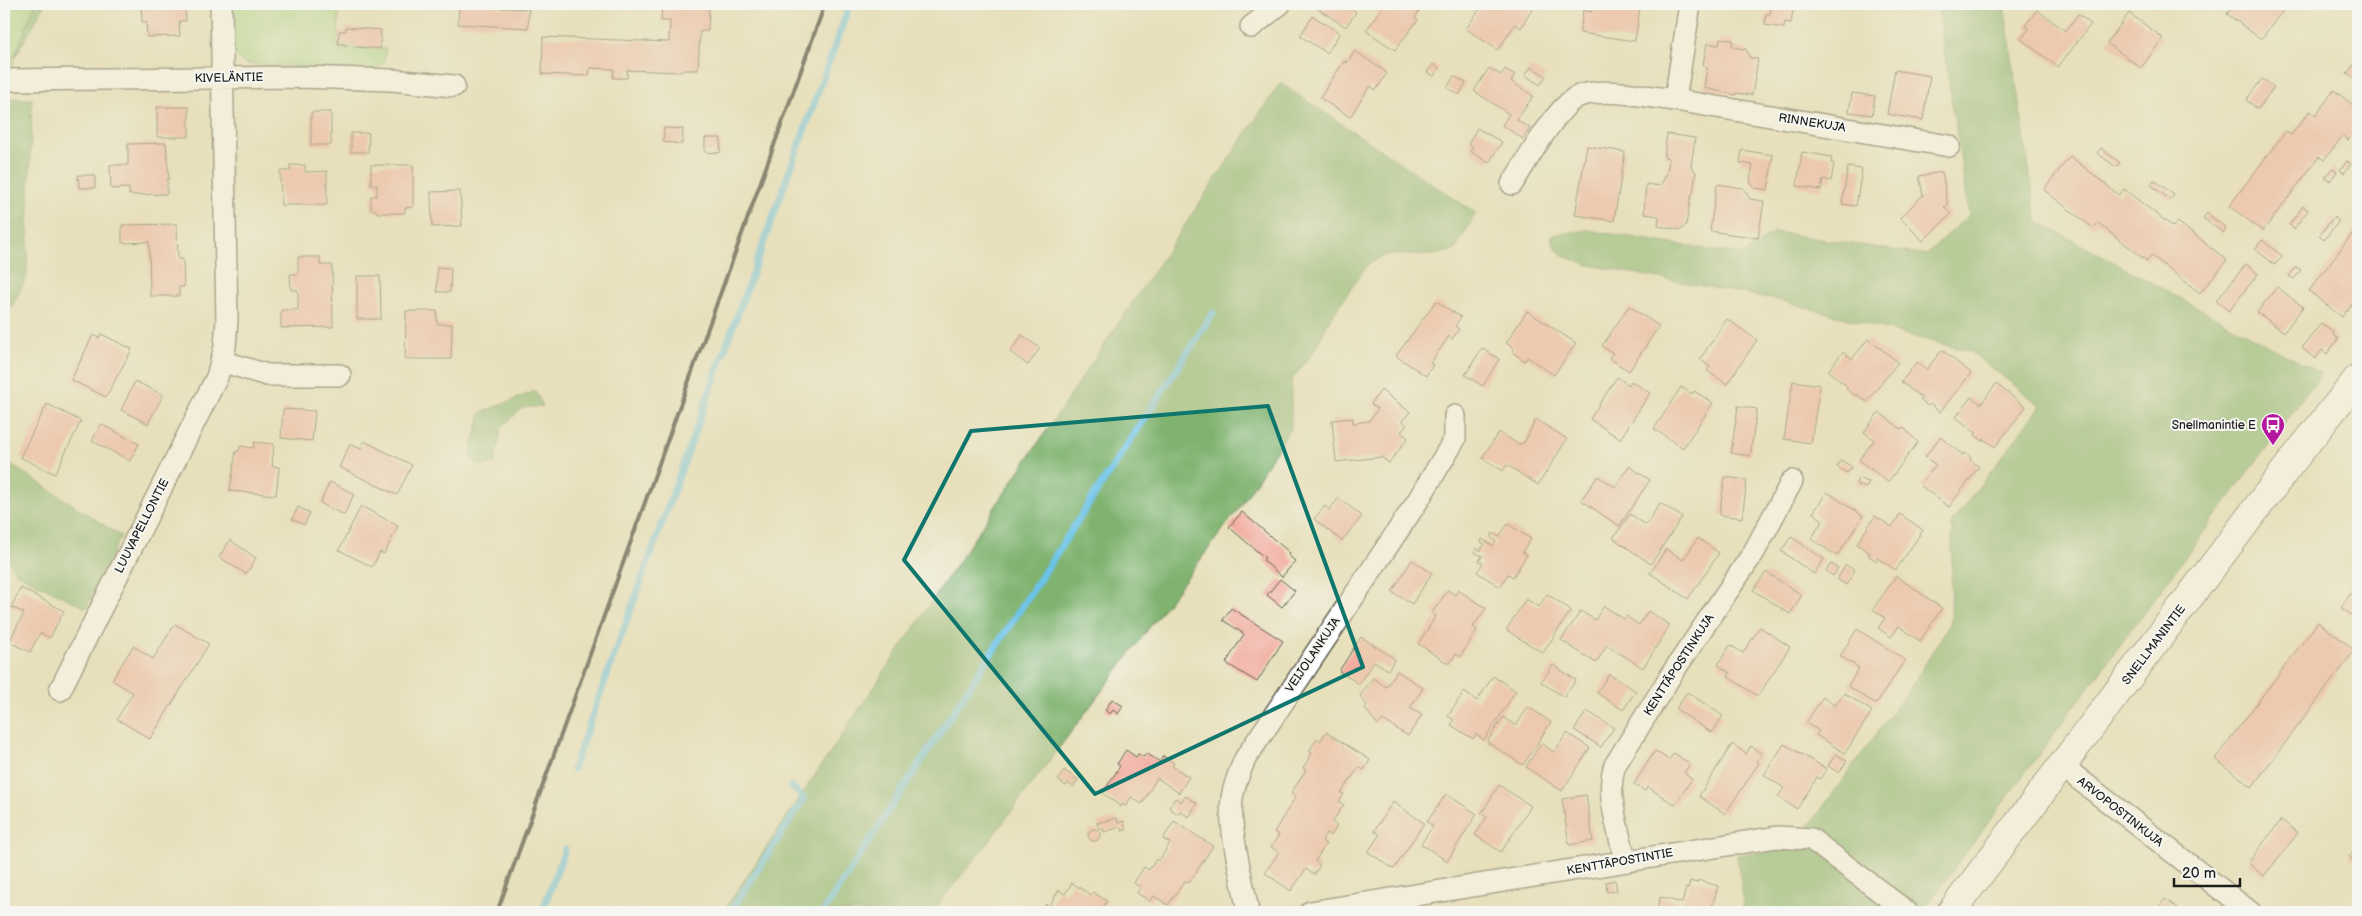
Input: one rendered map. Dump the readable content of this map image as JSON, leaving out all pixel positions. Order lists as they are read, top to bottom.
{
  "streets": {
    "street": [
      "KIVELÄNTIE",
      "RINNEKUJA",
      "LUUVAPELLONTIE",
      "SNELLMANINTIE",
      "VEIJOLANKUJA",
      "KENTTÄPOSTINKUJA",
      "ARVOPOSTINKUJA",
      "KENTTÄPOSTINTIE"
    ]
  },
  "crossings": [
    ["KIVELÄNTIE", "LUUVAPELLONTIE"],
    ["SNELLMANINTIE", "ARVOPOSTINKUJA"],
    ["KENTTÄPOSTINKUJA", "KENTTÄPOSTINTIE"]
  ],
  "places": {
    "bus stop": ["Snellmanintie E"]
  },
  "scale_bar": "20 m"
}
